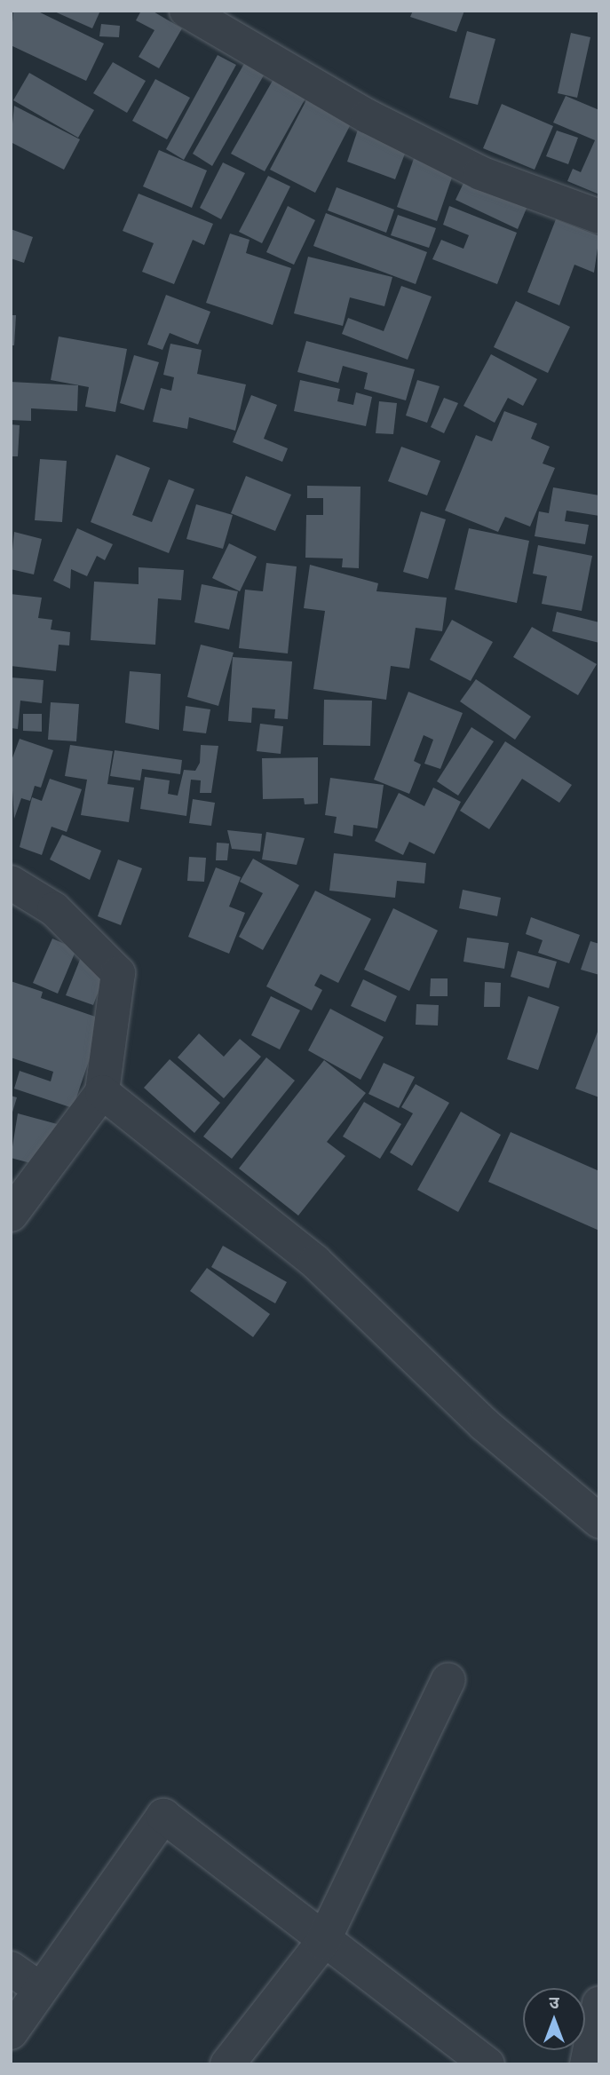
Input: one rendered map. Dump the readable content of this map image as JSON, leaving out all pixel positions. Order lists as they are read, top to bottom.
{
  "north": "top"
}
